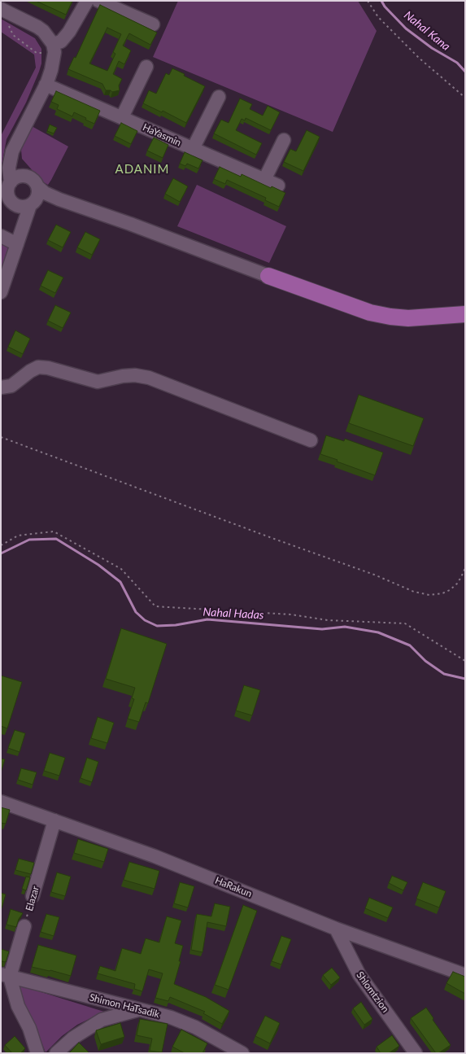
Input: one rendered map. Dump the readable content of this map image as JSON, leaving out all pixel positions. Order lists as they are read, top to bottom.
{
  "streets": {
    "street": [
      "HaYasmin",
      "HaRakun",
      "Elazar",
      "Shlomtzion",
      "Shimon HaTsadik"
    ]
  },
  "crossings": [
    ["HaRakun", "Elazar"],
    ["HaRakun", "Shlomtzion"]
  ],
  "districts": ["ADANIM"],
  "water": ["Nahal Kana", "Nahal Hadas"]
}
